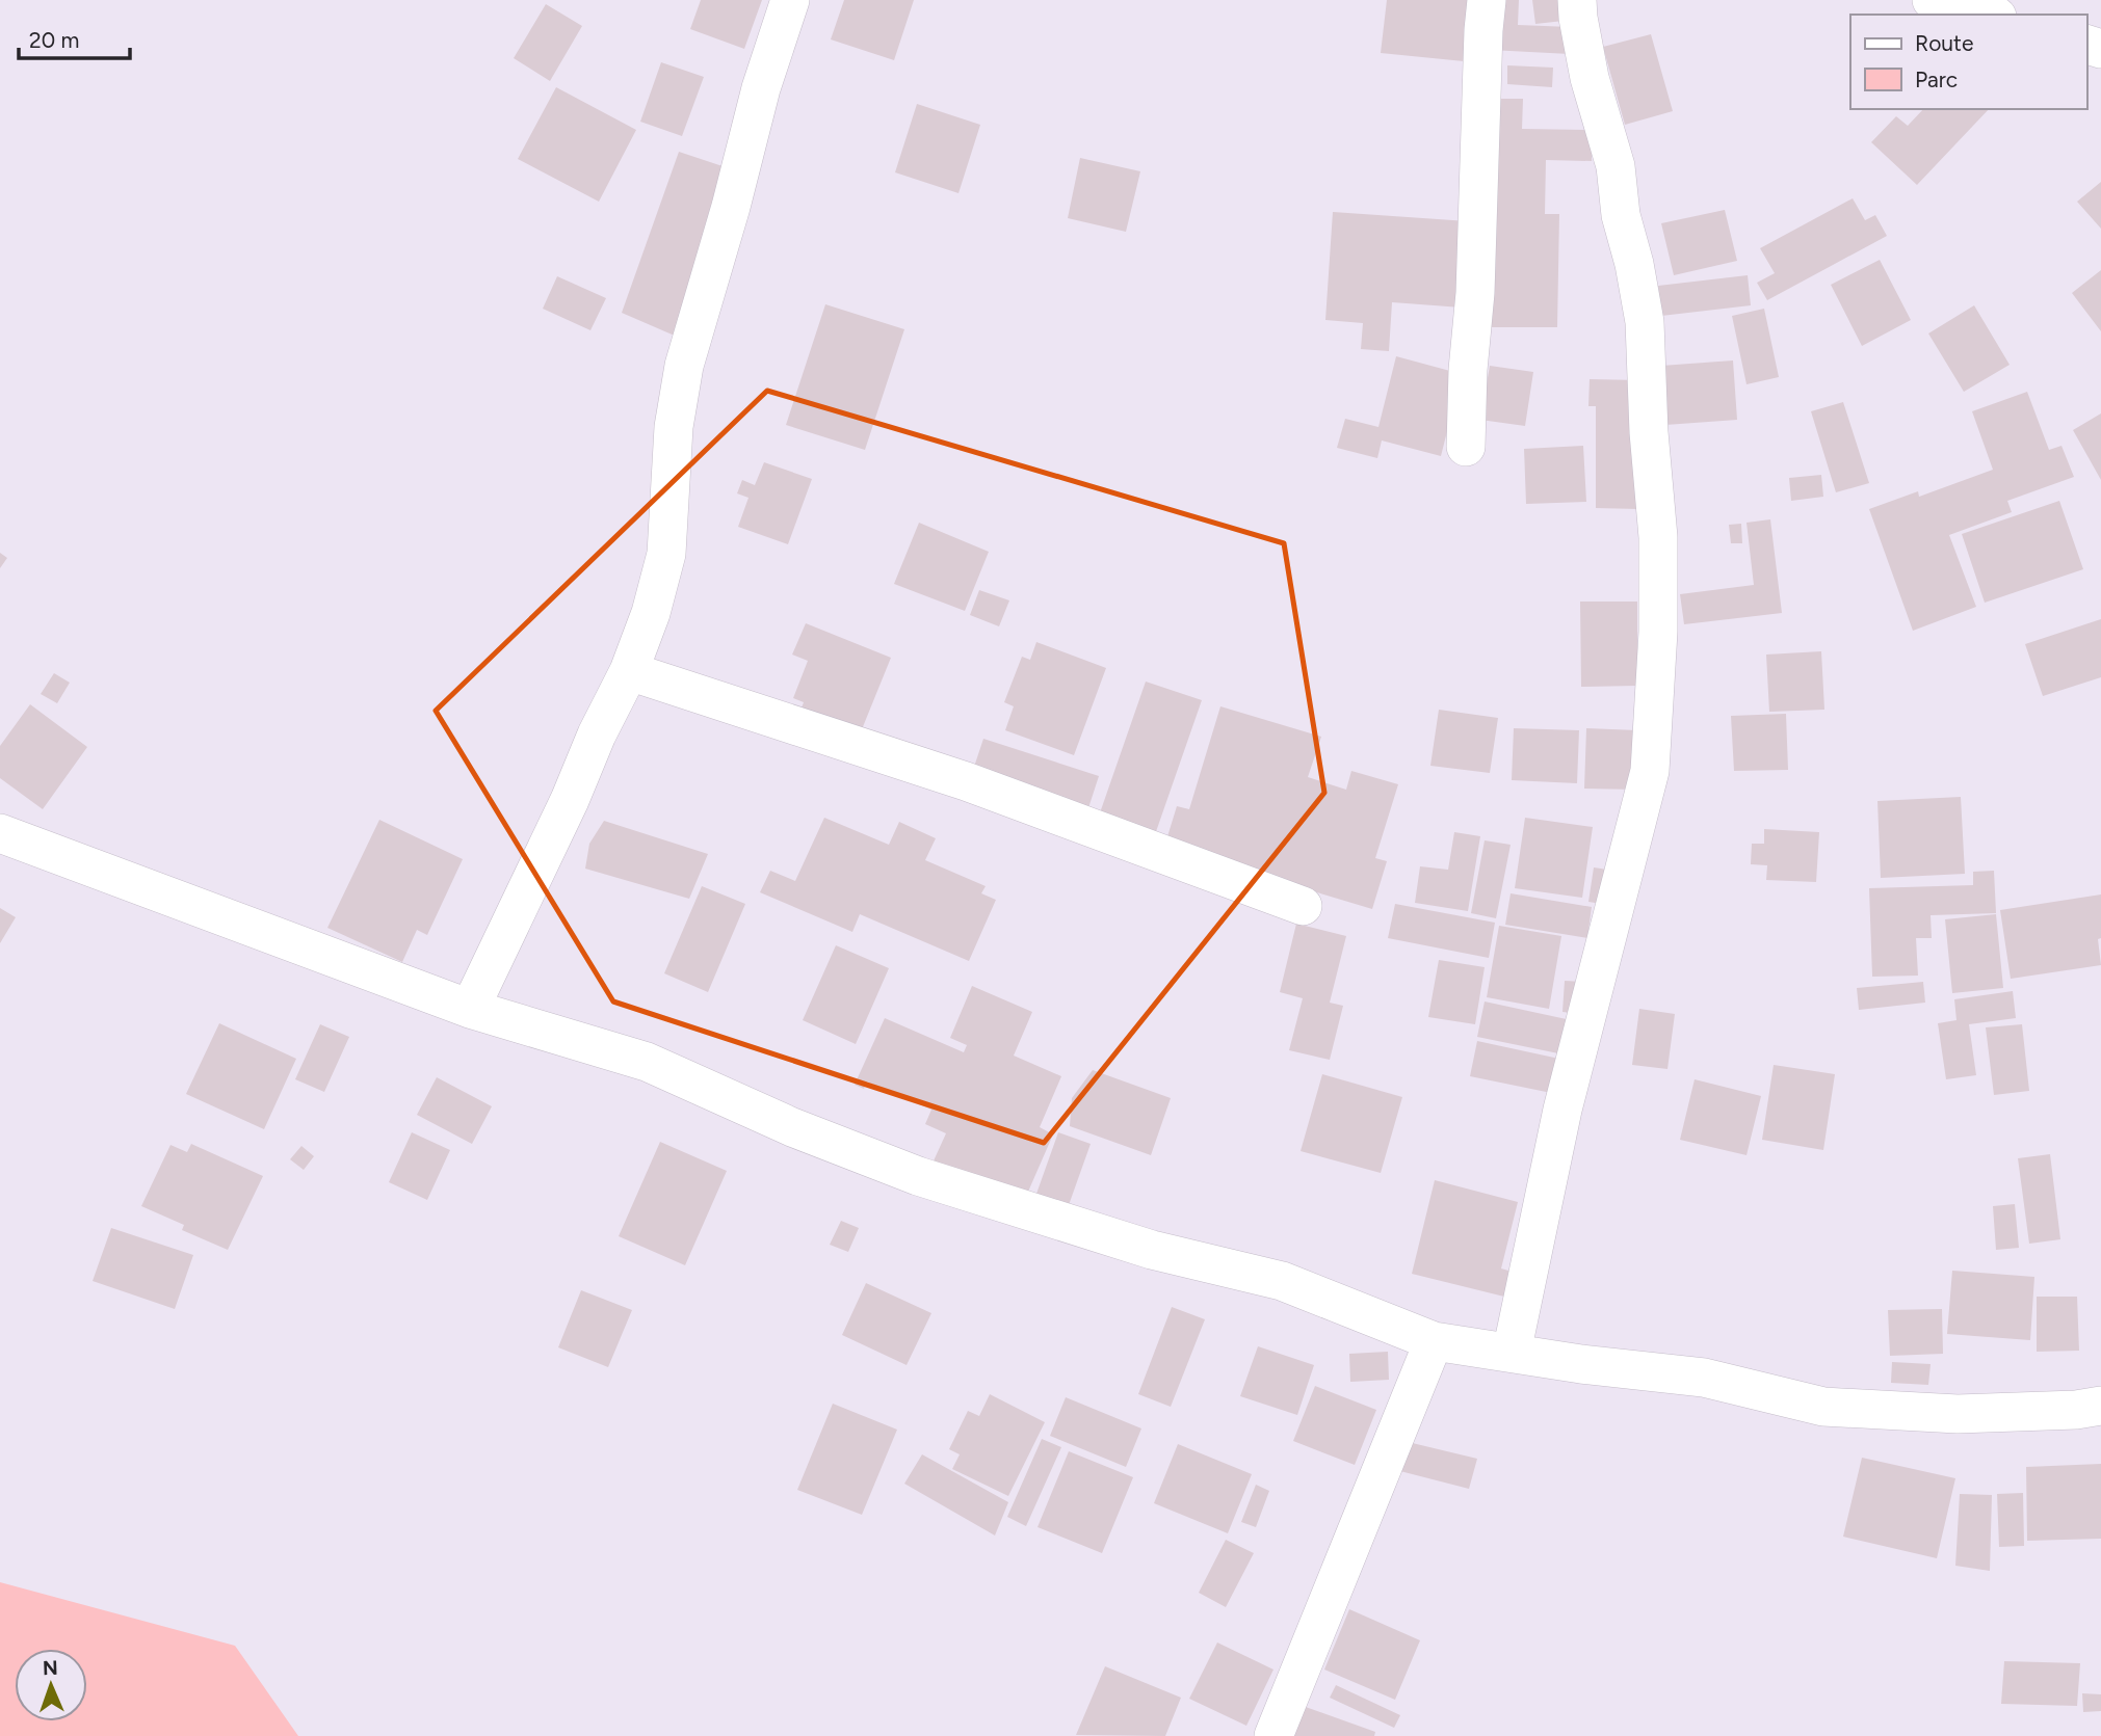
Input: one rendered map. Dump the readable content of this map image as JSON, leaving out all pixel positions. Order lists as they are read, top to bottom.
{
  "legend": ["Route", "Parc"],
  "scale_bar": "20 m",
  "north": "top"
}
